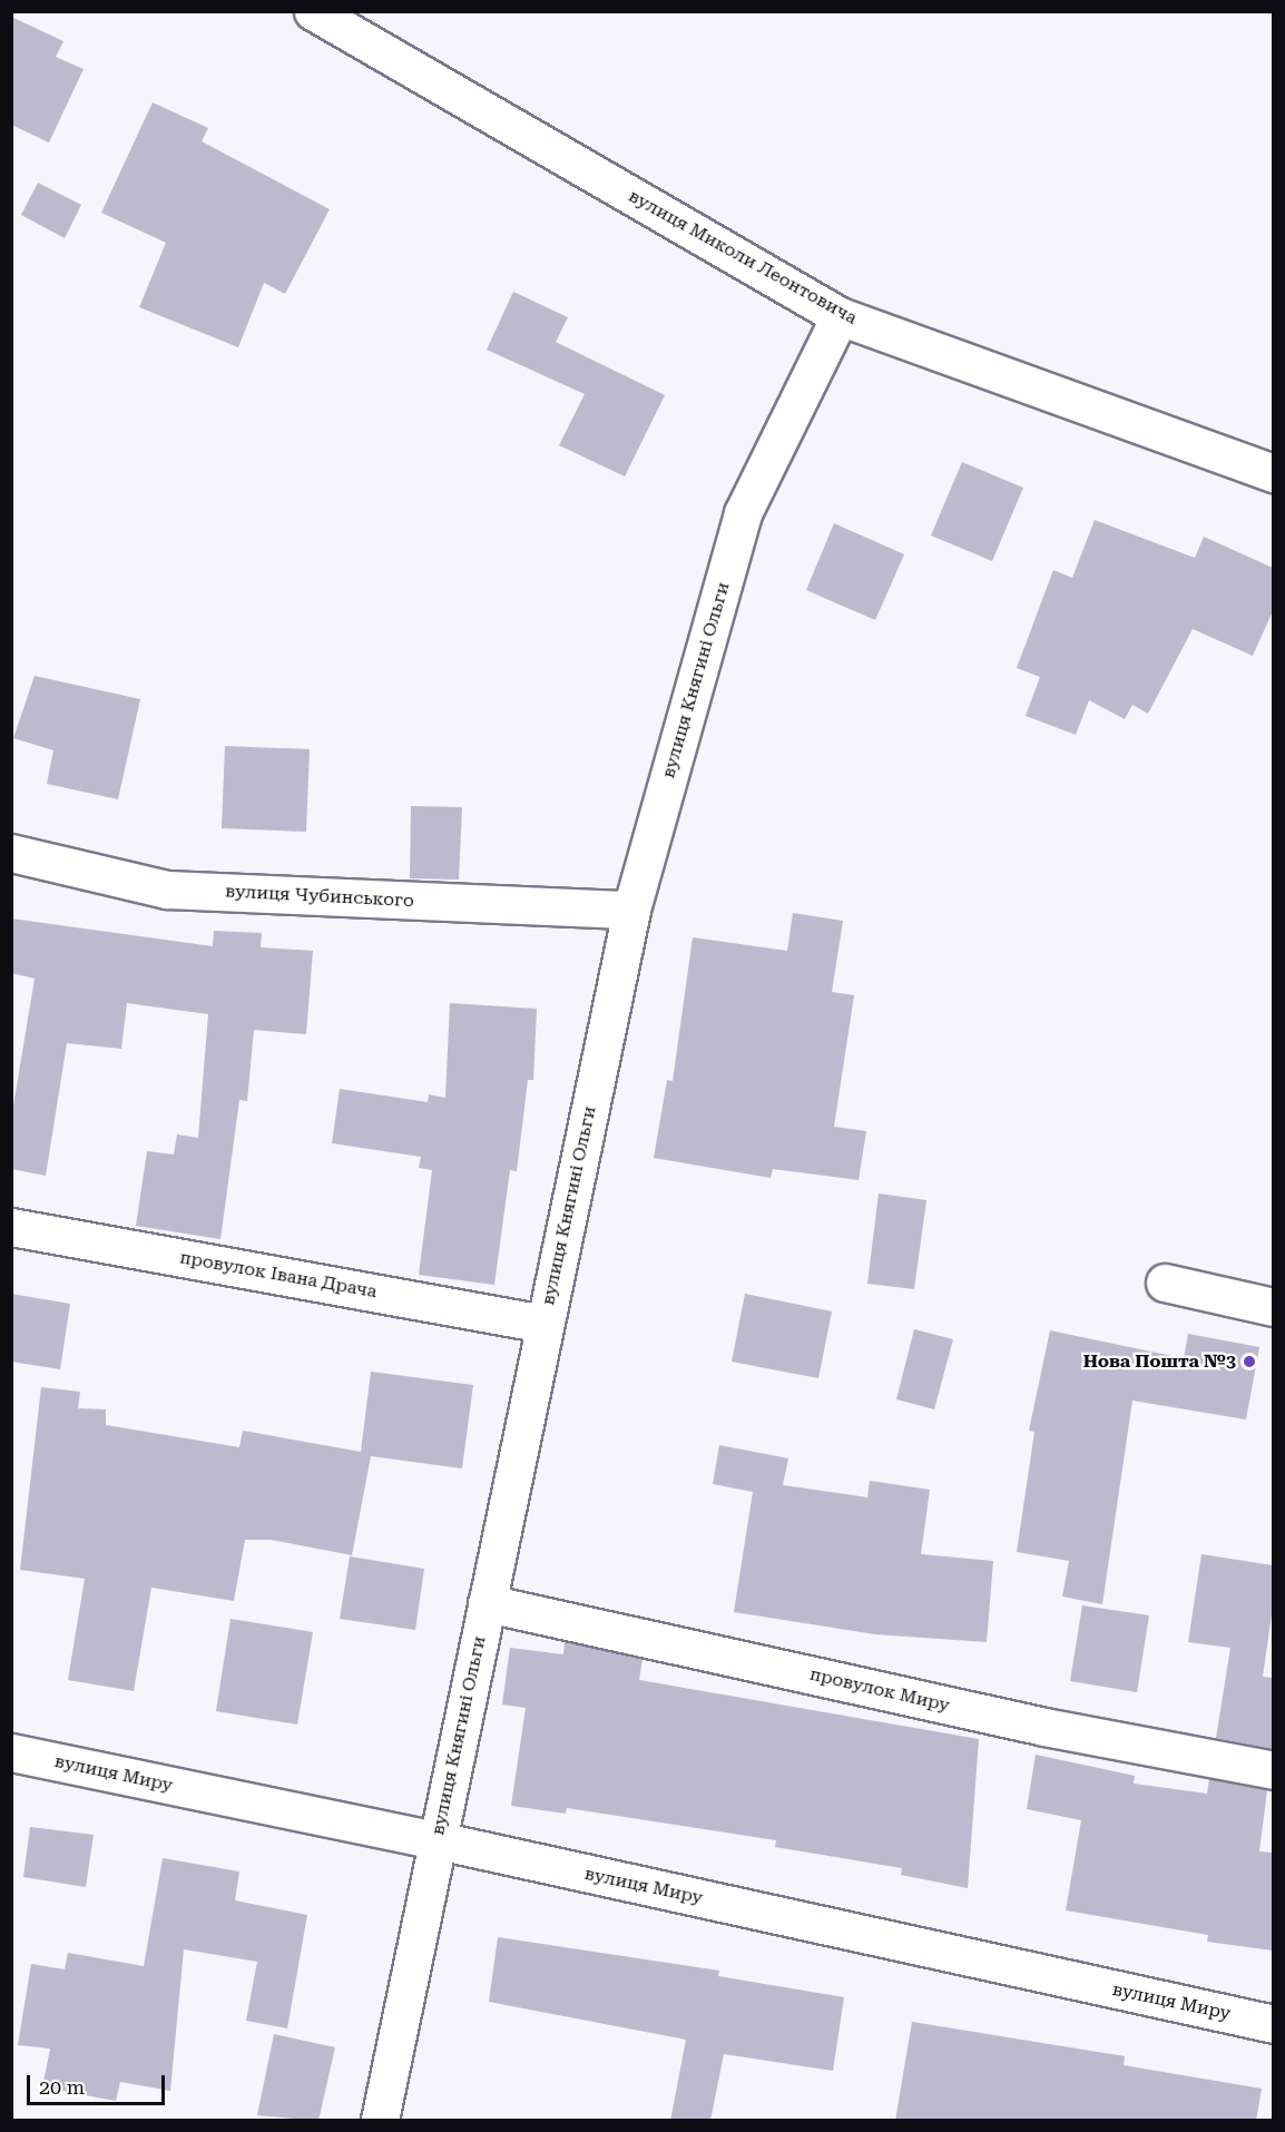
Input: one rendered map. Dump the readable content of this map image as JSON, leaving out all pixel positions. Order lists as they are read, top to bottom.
{
  "streets": {
    "street": [
      "вулиця Миколи Леонтовича",
      "вулиця Княгині Ольги",
      "вулиця Чубинського",
      "провулок Івана Драча",
      "провулок Миру",
      "вулиця Миру"
    ]
  },
  "crossings": [
    ["вулиця Миколи Леонтовича", "вулиця Княгині Ольги"],
    ["вулиця Княгині Ольги", "вулиця Чубинського"],
    ["вулиця Княгині Ольги", "провулок Івана Драча"],
    ["вулиця Княгині Ольги", "провулок Миру"],
    ["вулиця Княгині Ольги", "вулиця Миру"]
  ],
  "places": ["Нова Пошта №3"],
  "scale_bar": "20 m"
}
